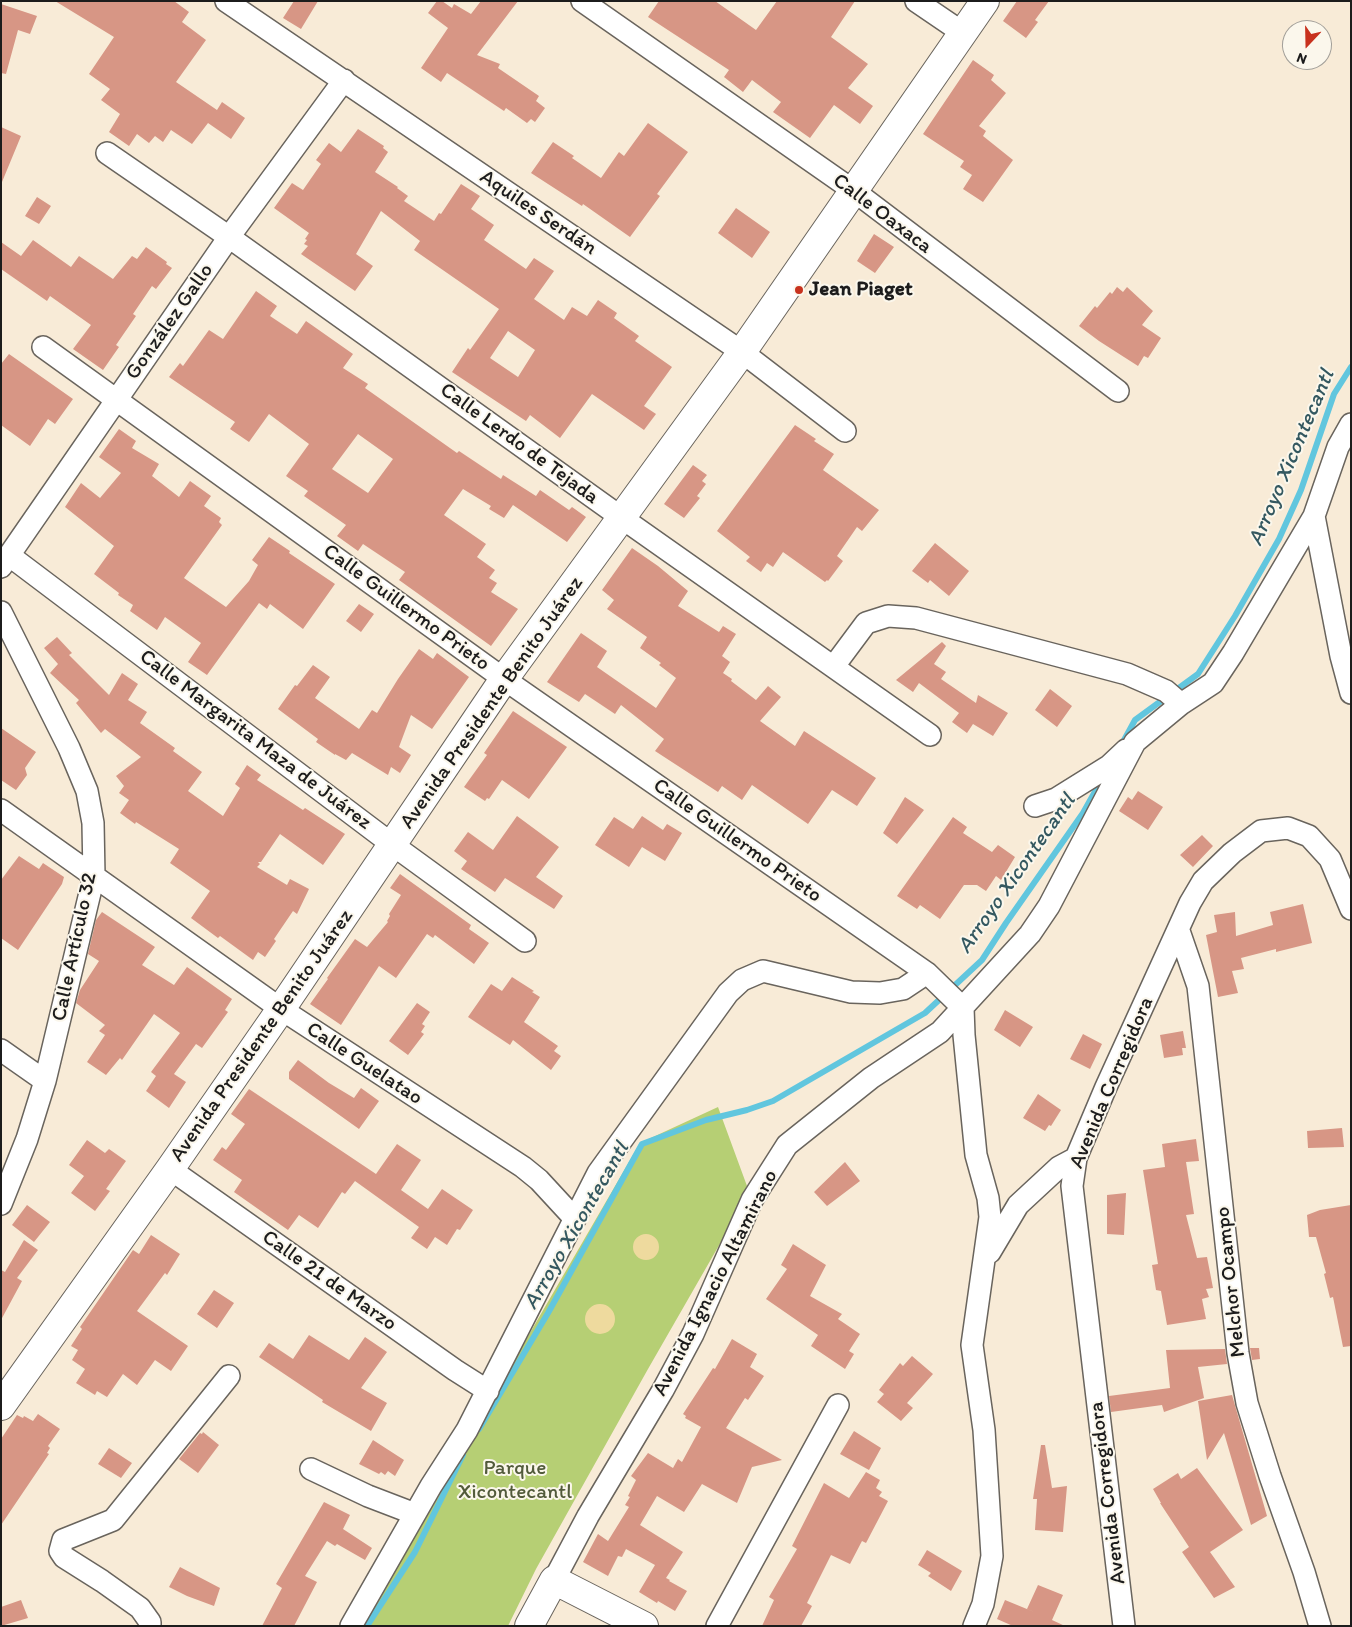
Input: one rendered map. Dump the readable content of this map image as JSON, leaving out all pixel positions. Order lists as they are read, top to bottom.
{
  "streets": {
    "street": [
      "Aquiles Serdán",
      "Calle Oaxaca",
      "González Gallo",
      "Calle Lerdo de Tejada",
      "Calle Guillermo Prieto",
      "Avenida Presidente Benito Juárez",
      "Calle Margarita Maza de Juárez",
      "Calle Artículo 32",
      "Calle Guelatao",
      "Avenida Corregidora",
      "Calle 21 de Marzo",
      "Melchor Ocampo",
      "Avenida Ignacio Altamirano"
    ]
  },
  "crossings": [
    ["Aquiles Serdán", "González Gallo"],
    ["Aquiles Serdán", "Avenida Presidente Benito Juárez"],
    ["Calle Oaxaca", "Avenida Presidente Benito Juárez"],
    ["González Gallo", "Calle Lerdo de Tejada"],
    ["González Gallo", "Calle Guillermo Prieto"],
    ["González Gallo", "Calle Margarita Maza de Juárez"],
    ["Calle Lerdo de Tejada", "Avenida Presidente Benito Juárez"],
    ["Calle Guillermo Prieto", "Avenida Presidente Benito Juárez"],
    ["Calle Guillermo Prieto", "Avenida Ignacio Altamirano"],
    ["Avenida Presidente Benito Juárez", "Calle Margarita Maza de Juárez"],
    ["Avenida Presidente Benito Juárez", "Calle Guelatao"],
    ["Avenida Presidente Benito Juárez", "Calle 21 de Marzo"],
    ["Calle Artículo 32", "Calle Guelatao"],
    ["Avenida Corregidora", "Melchor Ocampo"]
  ],
  "water": ["Arroyo Xicontecantl"],
  "parks": ["Parque Xicontecantl"],
  "places": ["Jean Piaget"],
  "north": "bottom"
}
